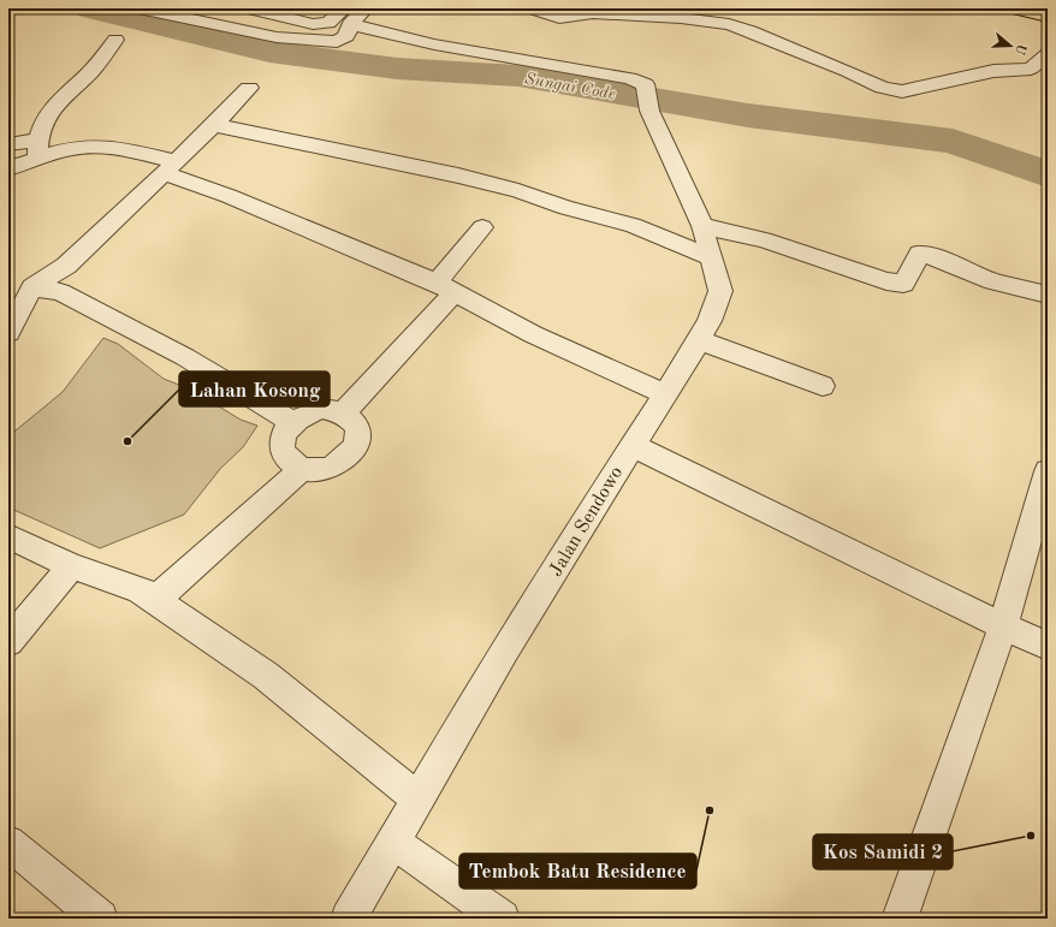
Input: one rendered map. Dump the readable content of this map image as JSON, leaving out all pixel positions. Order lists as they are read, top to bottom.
{
  "streets": {
    "street": ["Jalan Sendowo"]
  },
  "water": ["Sungai Code"],
  "places": ["Lahan Kosong", "Tembok Batu Residence", "Kos Samidi 2"],
  "north": "right"
}
